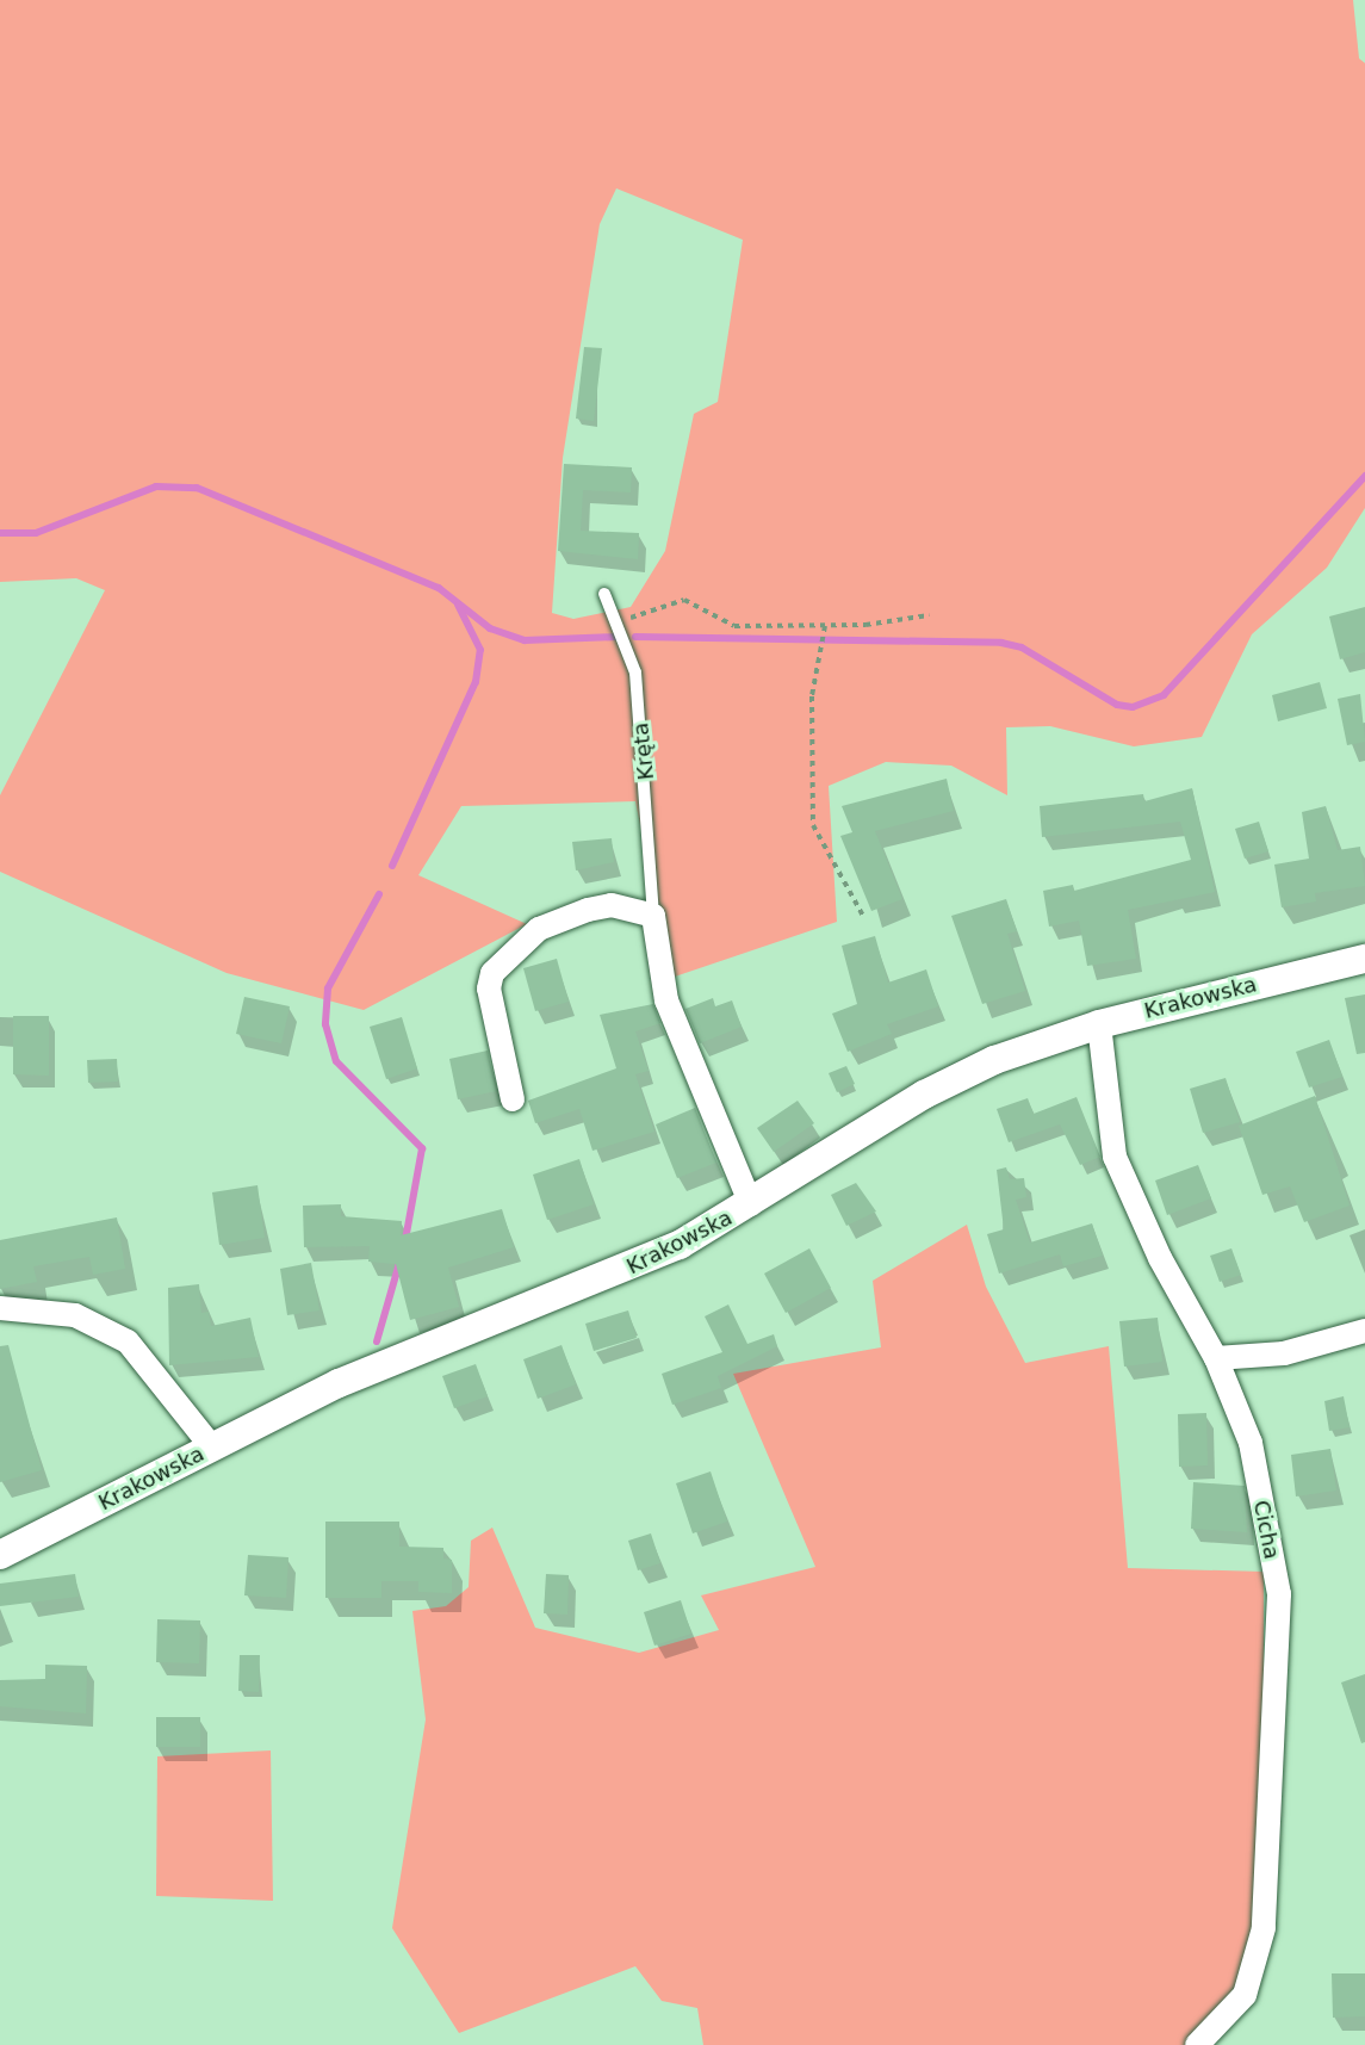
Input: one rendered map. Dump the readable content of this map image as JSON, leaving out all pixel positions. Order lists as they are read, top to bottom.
{
  "streets": {
    "street": ["Kręta", "Krakowska", "Cicha"]
  },
  "crossings": [
    ["Kręta", "Krakowska"],
    ["Krakowska", "Cicha"]
  ]
}
